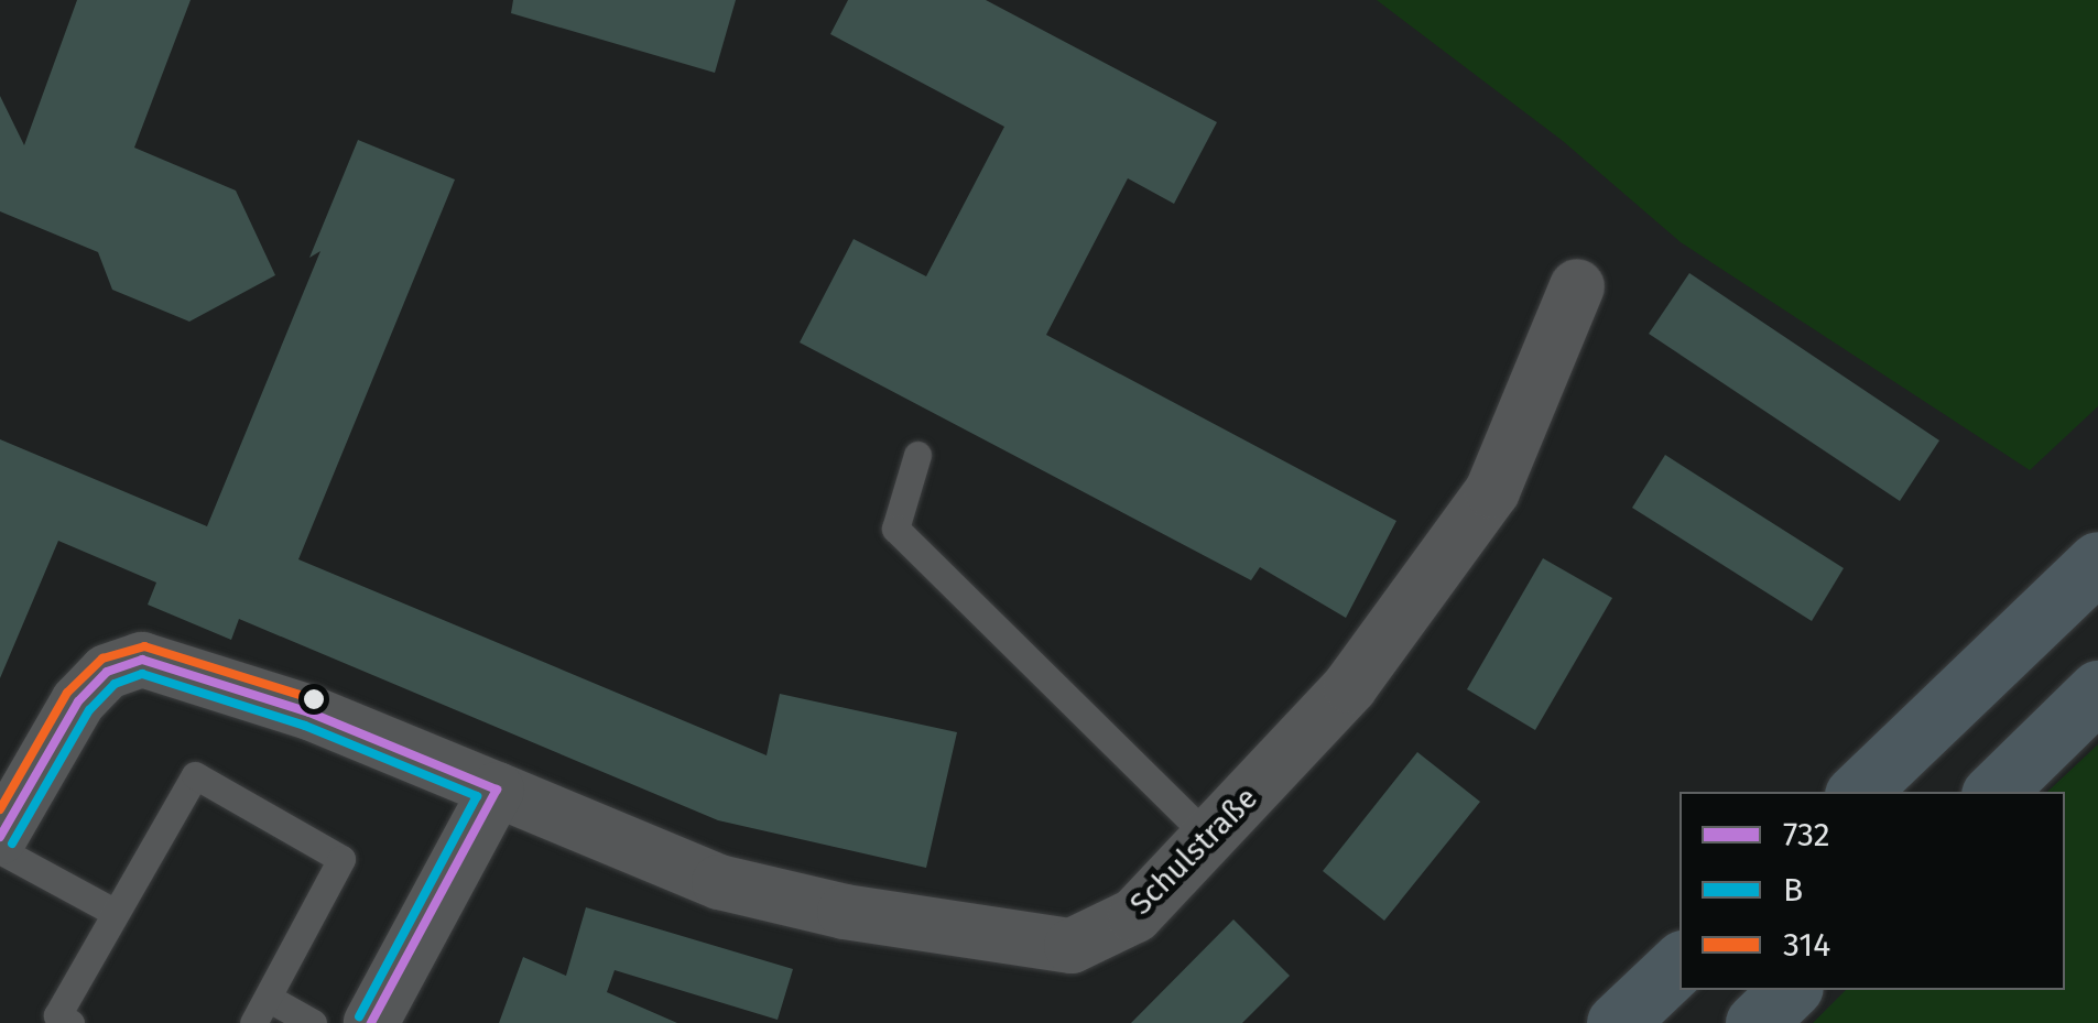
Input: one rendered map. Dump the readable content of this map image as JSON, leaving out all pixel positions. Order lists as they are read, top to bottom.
{
  "streets": {
    "street": ["Schulstraße"]
  },
  "lines": ["transit line 314", "transit line 732", "transit line B"],
  "legend": ["732", "B", "314"]
}
